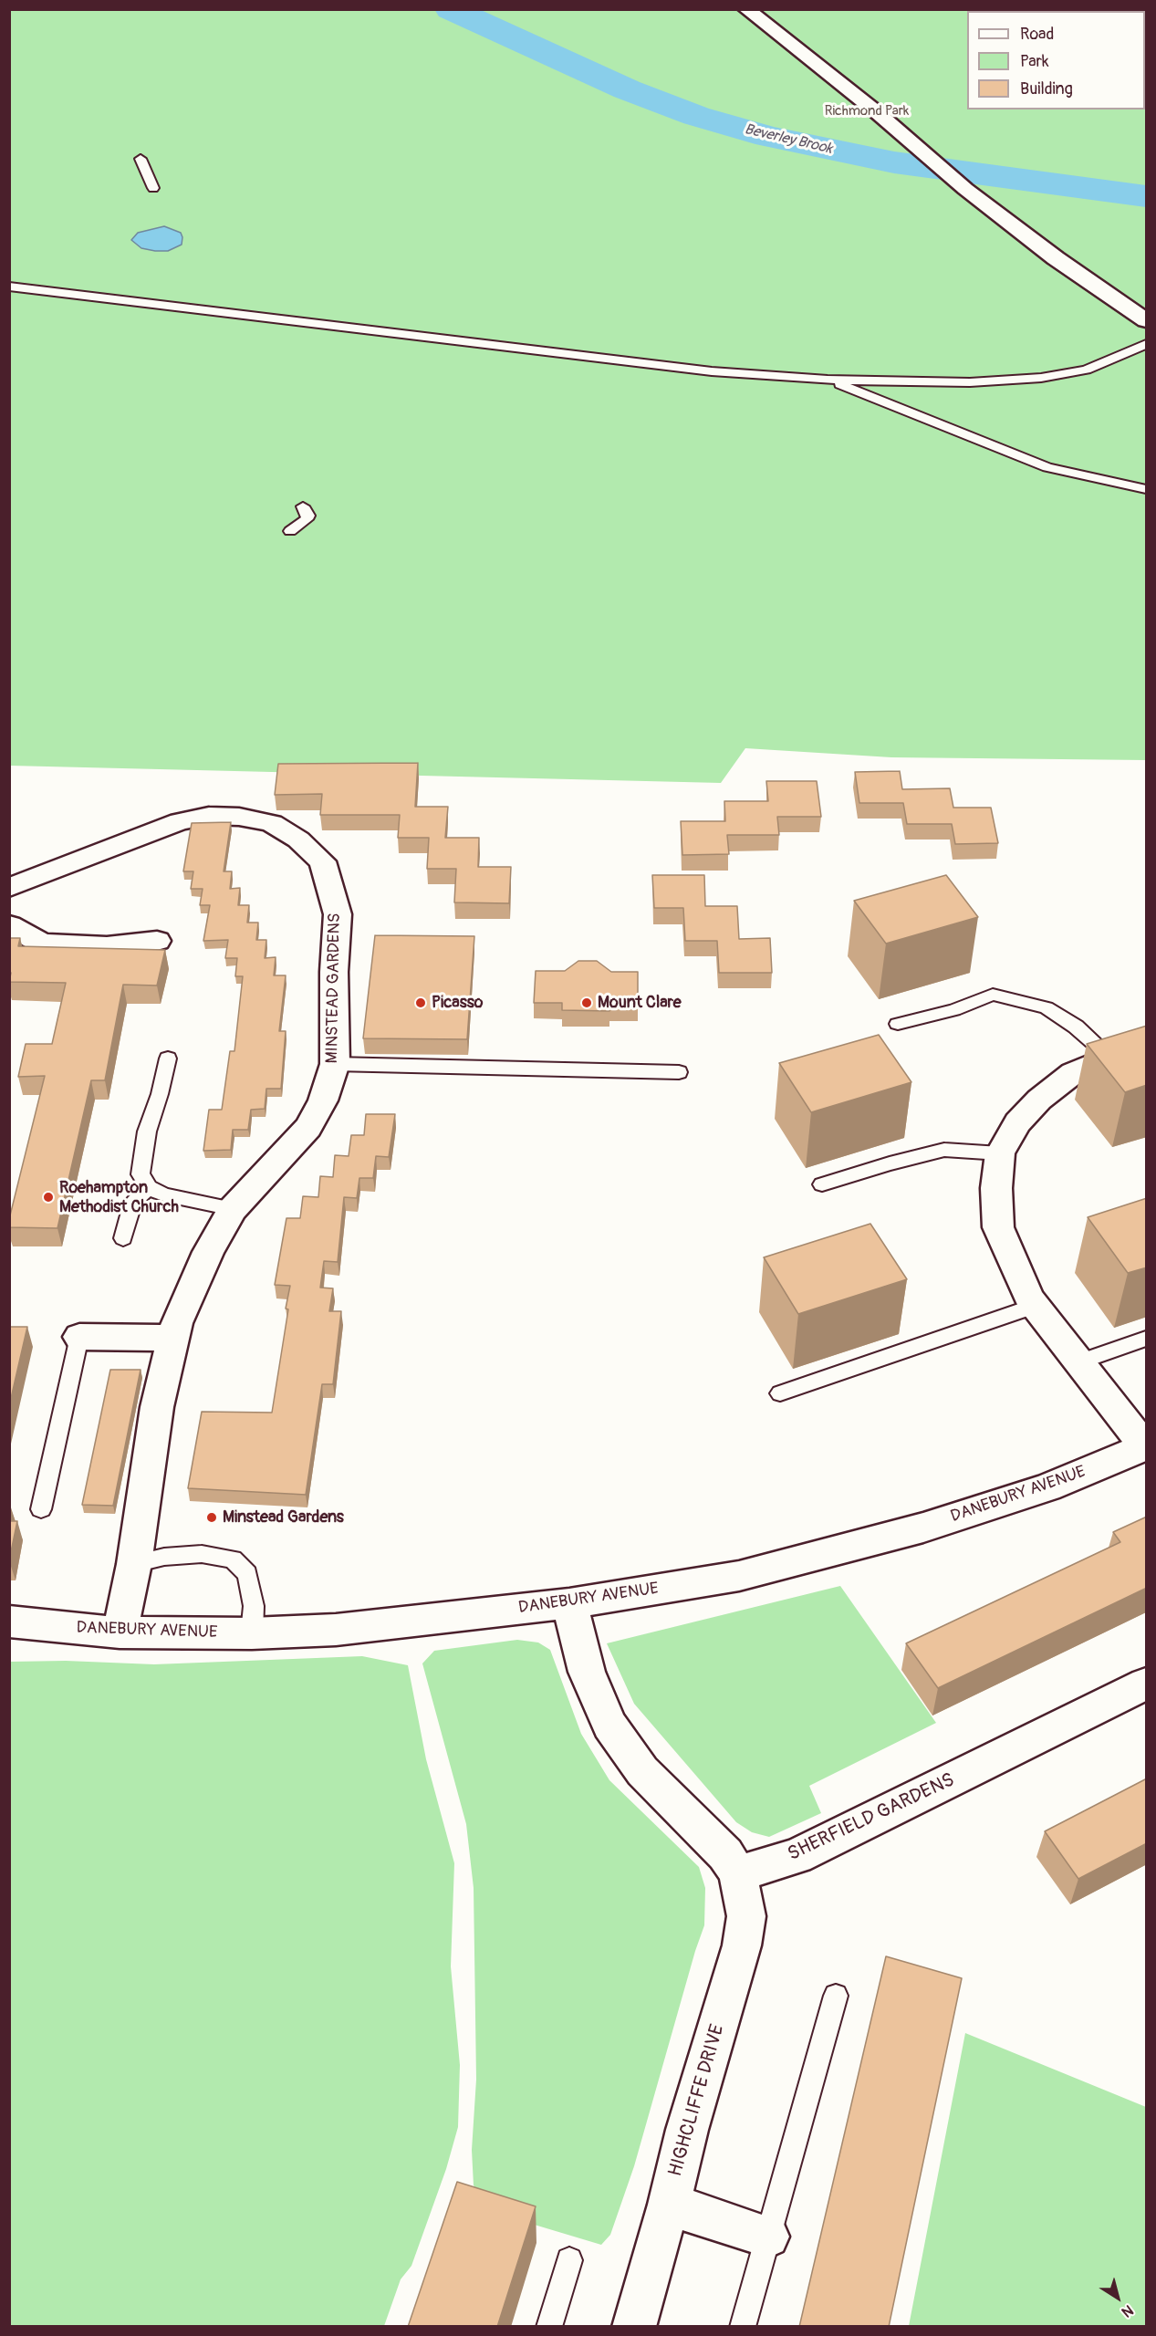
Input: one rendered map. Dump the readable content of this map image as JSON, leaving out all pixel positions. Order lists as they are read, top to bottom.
{
  "streets": {
    "street": [
      "MINSTEAD GARDENS",
      "DANEBURY AVENUE",
      "SHERFIELD GARDENS",
      "HIGHCLIFFE DRIVE"
    ]
  },
  "crossings": [
    ["MINSTEAD GARDENS", "DANEBURY AVENUE"],
    ["SHERFIELD GARDENS", "HIGHCLIFFE DRIVE"]
  ],
  "water": ["Beverley Brook"],
  "parks": ["Richmond Park"],
  "places": [
    "Picasso",
    "Mount Clare",
    "Roehampton Methodist Church",
    "Minstead Gardens"
  ],
  "legend": ["Road", "Park", "Building"],
  "north": "bottom right"
}
